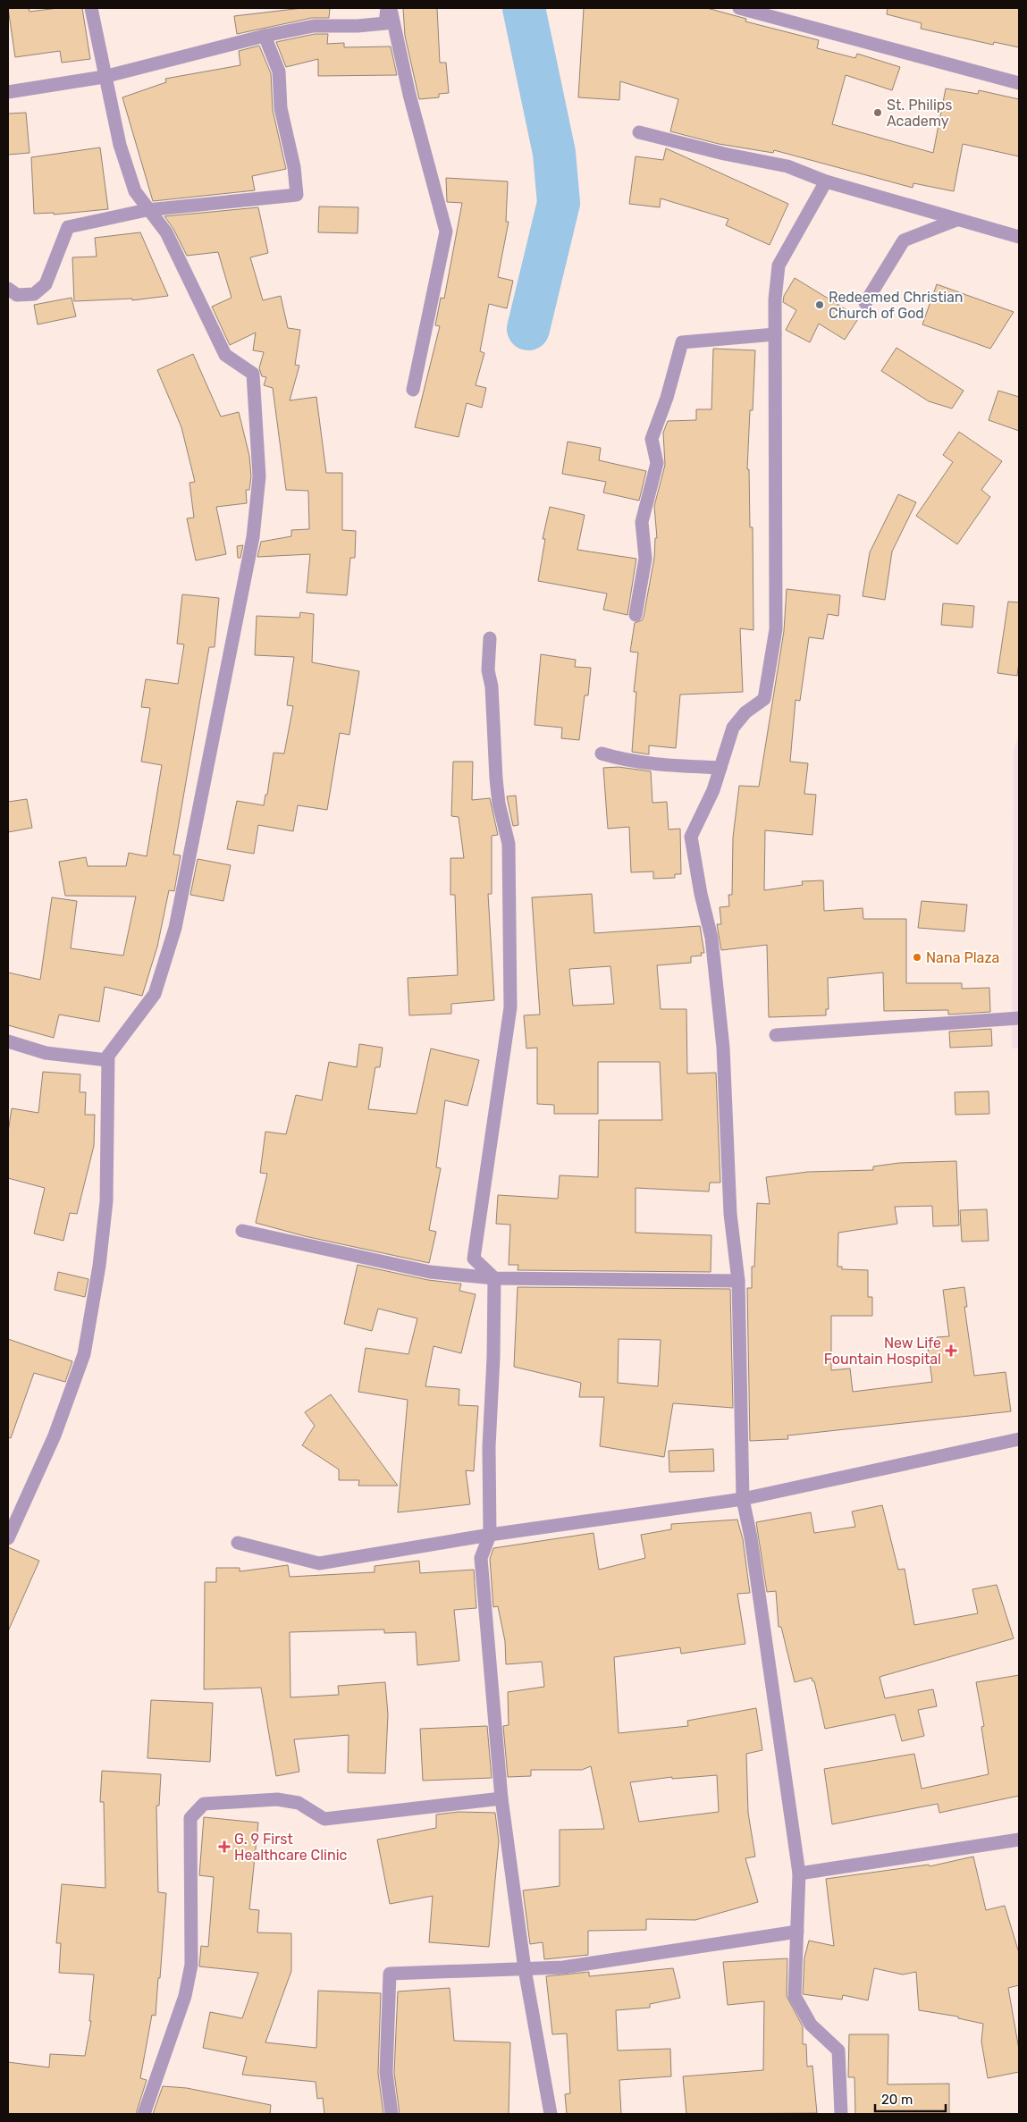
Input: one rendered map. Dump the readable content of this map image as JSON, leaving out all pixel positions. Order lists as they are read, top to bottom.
{
  "places": {
    "other": ["St. Philips Academy", "Redeemed Christian Church of God", "Nana Plaza"],
    "health": ["New Life Fountain Hospital", "G. 9 First Healthcare Clinic"]
  },
  "scale_bar": "20 m"
}
